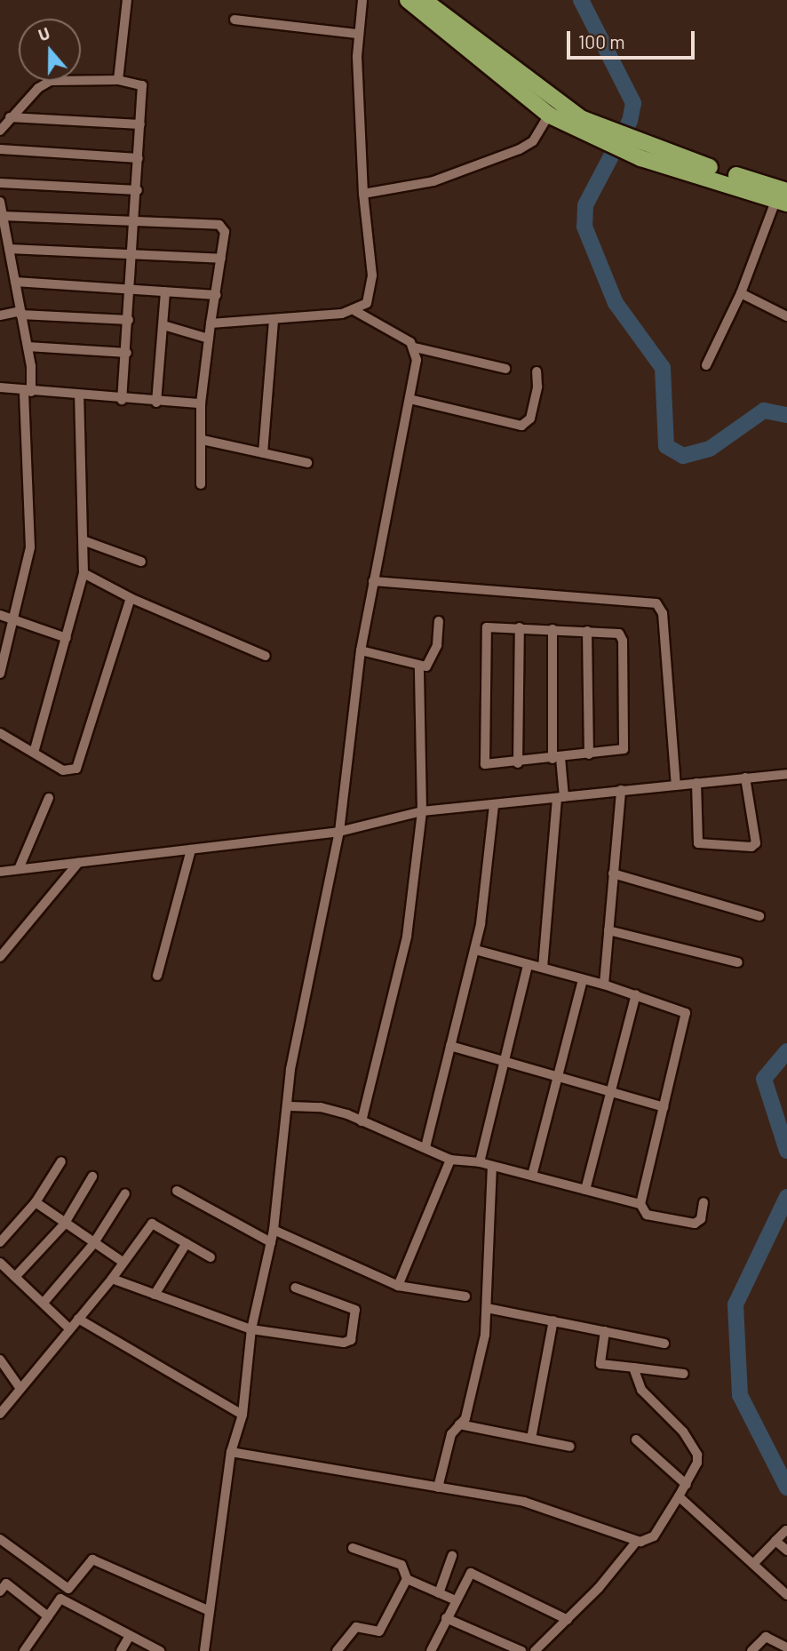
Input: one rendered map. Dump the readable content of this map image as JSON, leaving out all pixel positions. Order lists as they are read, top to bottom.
{
  "scale_bar": "100 m",
  "north": "top"
}
